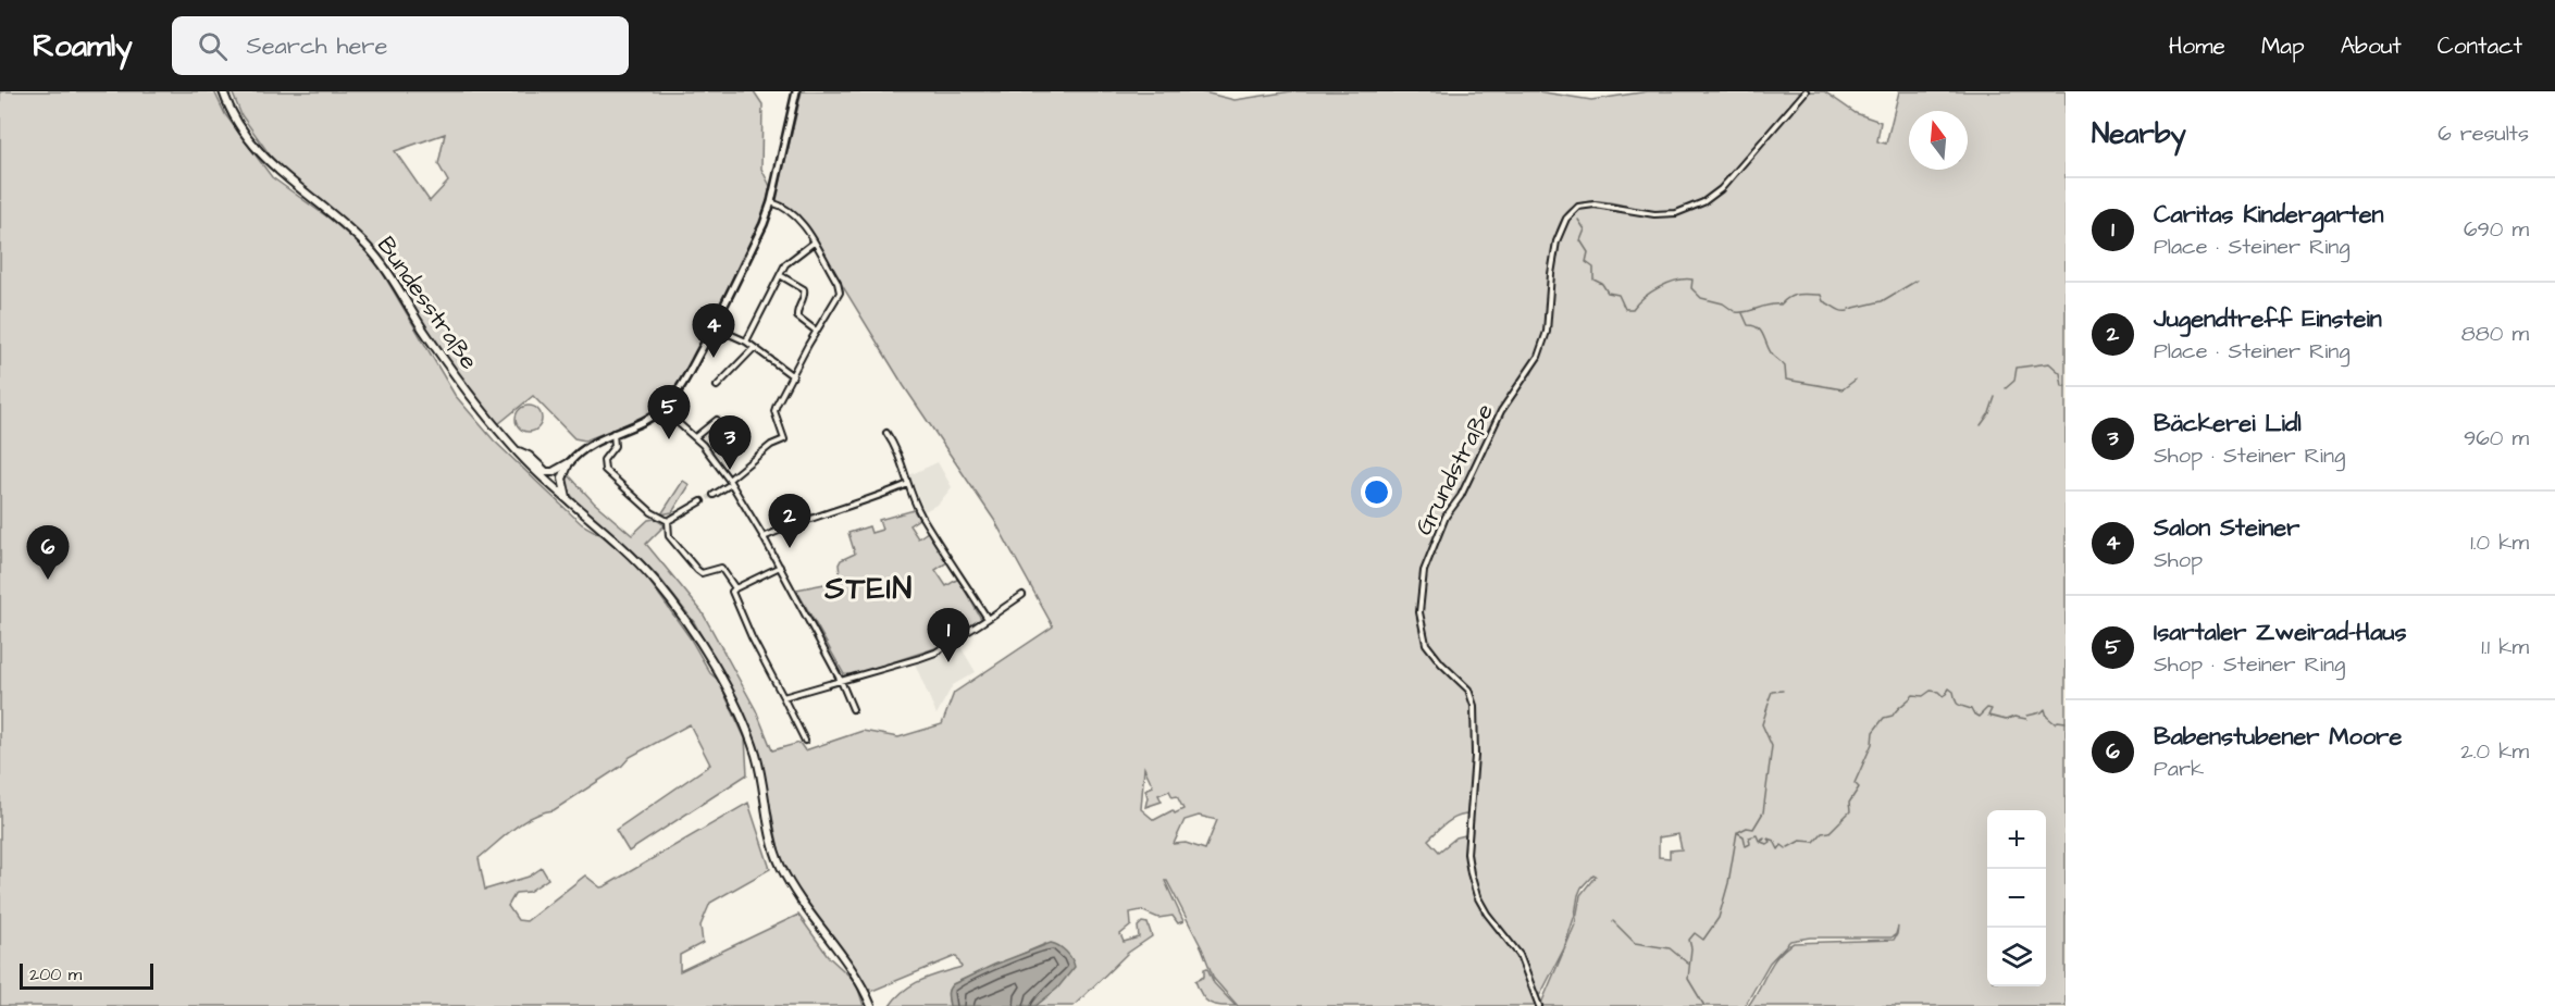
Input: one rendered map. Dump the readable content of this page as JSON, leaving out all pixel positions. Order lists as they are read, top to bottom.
{
  "streets": {
    "main road": ["Bundesstraße"],
    "street": ["Grundstraße"]
  },
  "districts": ["STEIN"],
  "scale_bar": "200 m",
  "north": "top",
  "page": {
    "header": "Roamly",
    "search": "Search here",
    "nav": [
      "Home",
      "Map",
      "About",
      "Contact"
    ],
    "heading": ["Nearby", "6 results"],
    "list": [
      {
        "mark": "1",
        "name": "Caritas Kindergarten",
        "note": "Place · Steiner Ring",
        "value": "690 m"
      },
      {
        "mark": "2",
        "name": "Jugendtreff Einstein",
        "note": "Place · Steiner Ring",
        "value": "880 m"
      },
      {
        "mark": "3",
        "name": "Bäckerei Lidl",
        "note": "Shop · Steiner Ring",
        "value": "960 m"
      },
      {
        "mark": "4",
        "name": "Salon Steiner",
        "note": "Shop",
        "value": "1.0 km"
      },
      {
        "mark": "5",
        "name": "Isartaler Zweirad-Haus",
        "note": "Shop · Steiner Ring",
        "value": "1.1 km"
      },
      {
        "mark": "6",
        "name": "Babenstubener Moore",
        "note": "Park",
        "value": "2.0 km"
      }
    ],
    "pins": [
      "4",
      "5",
      "3",
      "2",
      "6",
      "1"
    ],
    "map_buttons": ["+", "−"],
    "scale": "200 m"
  }
}
